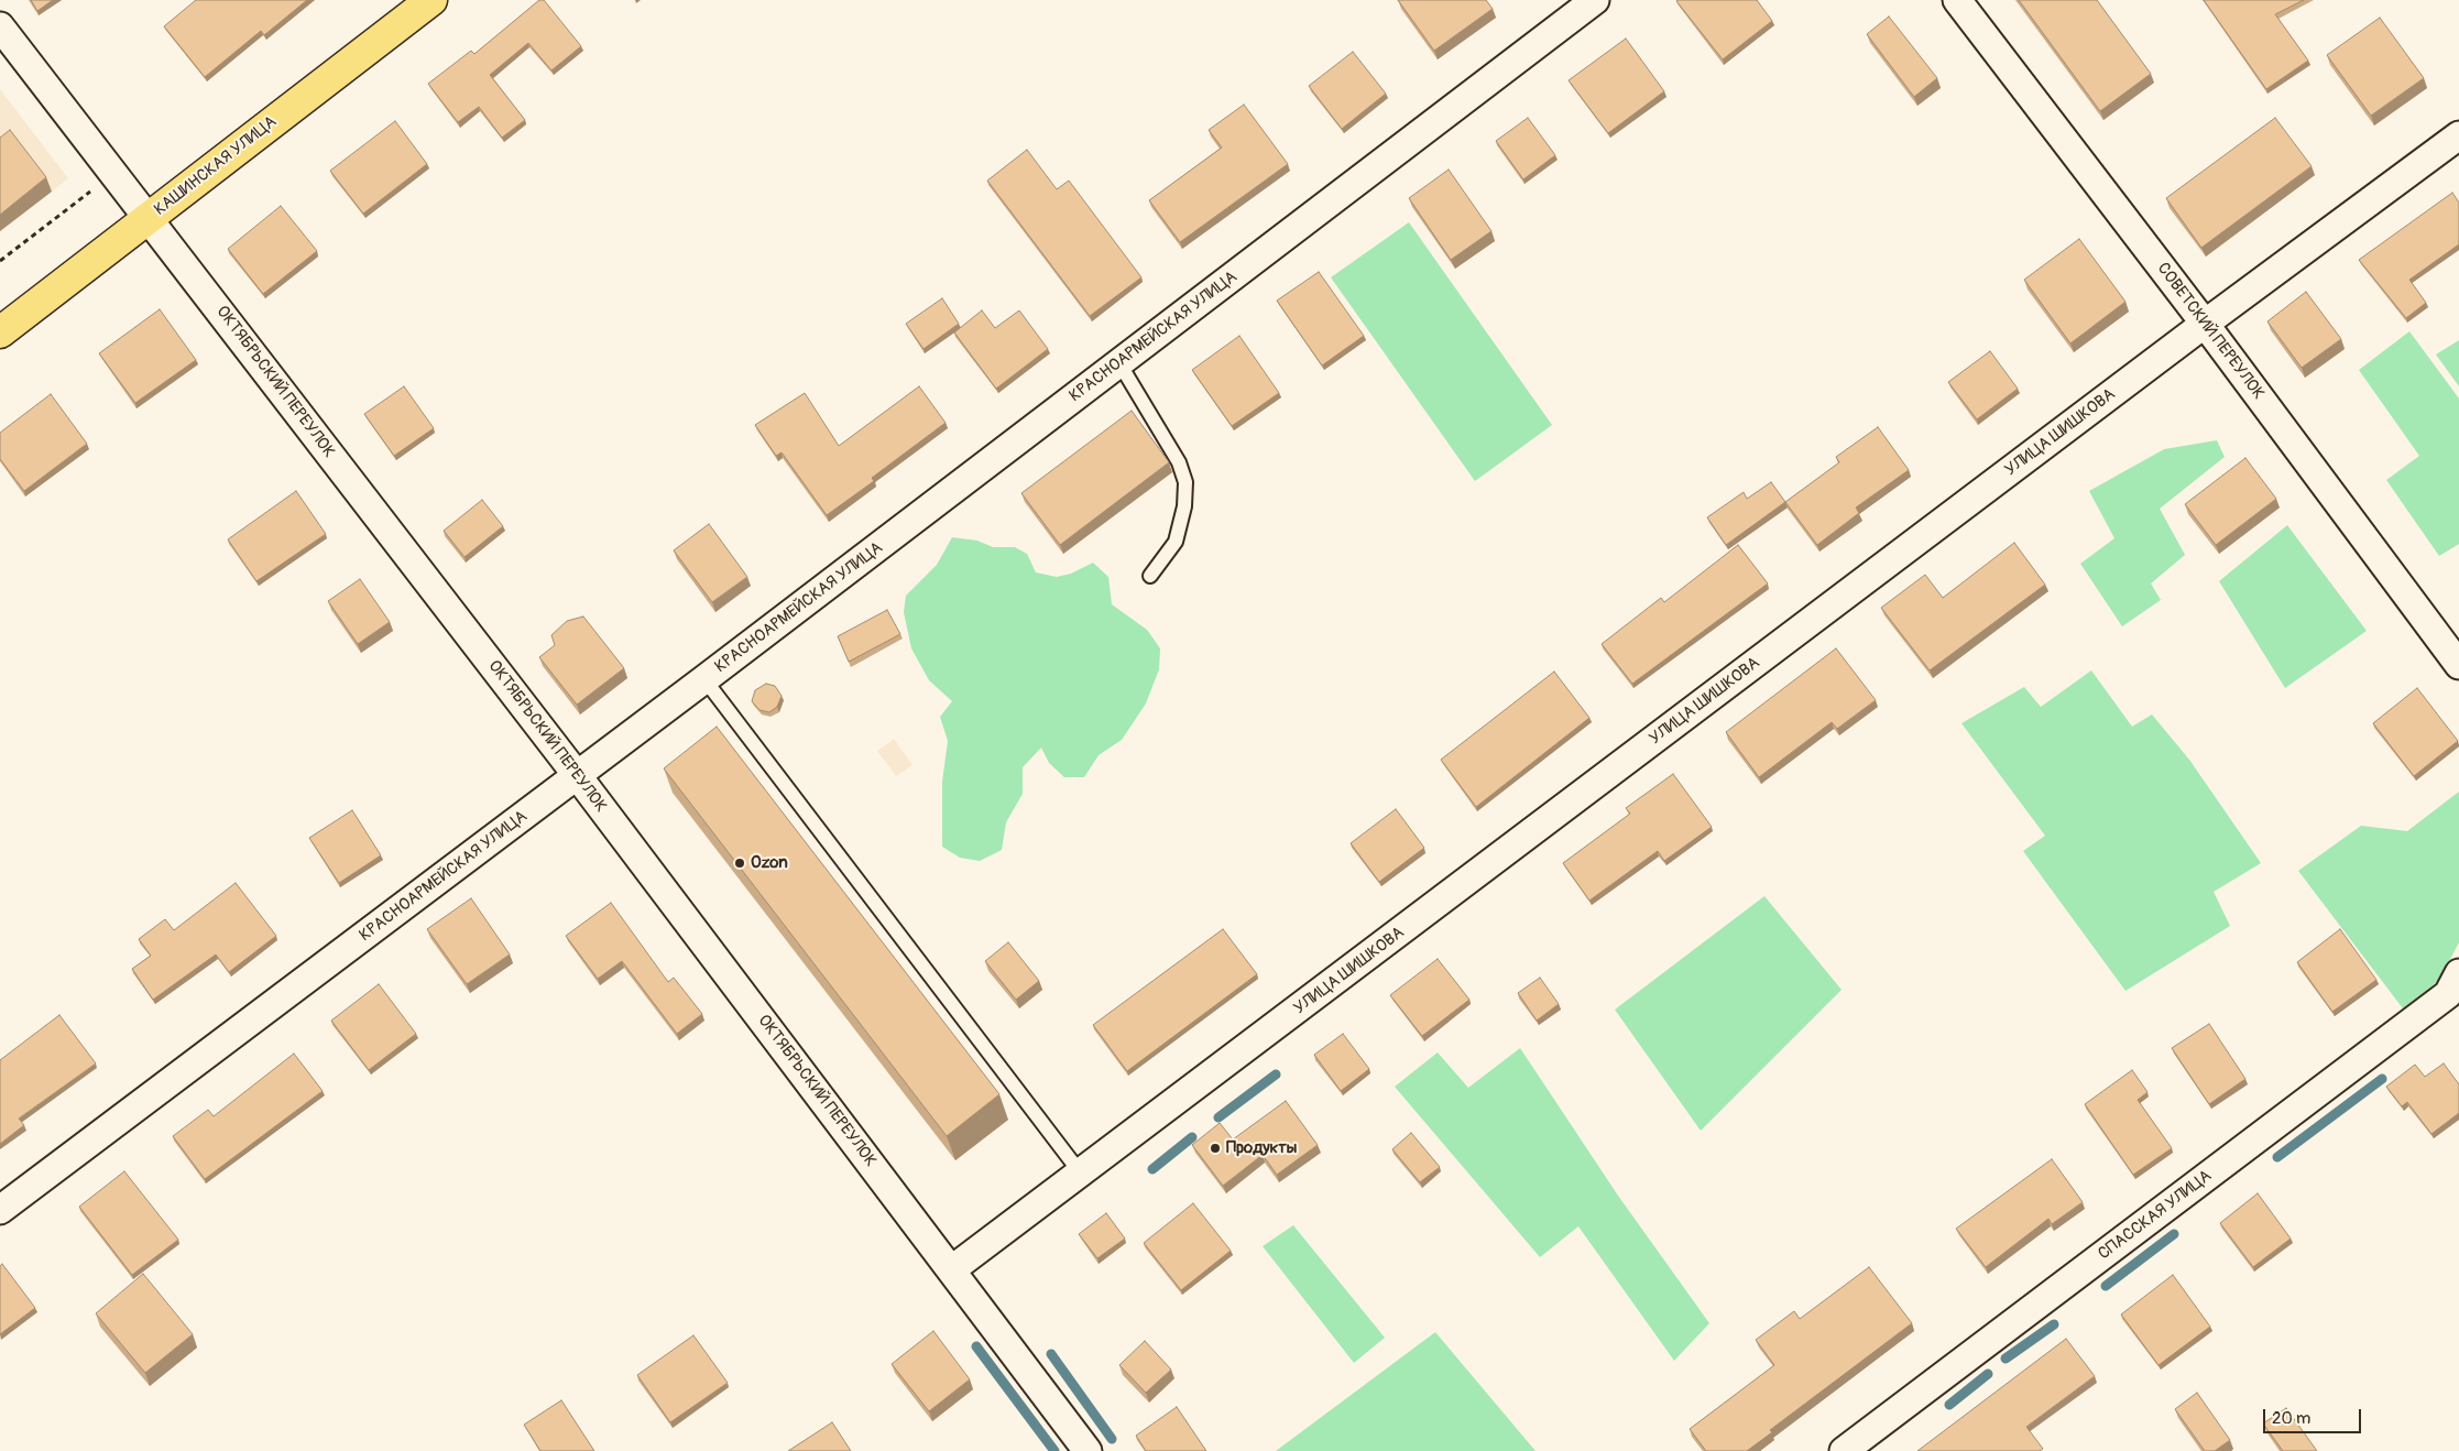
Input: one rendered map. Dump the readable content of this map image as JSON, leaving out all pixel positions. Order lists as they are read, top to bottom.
{
  "streets": {
    "main road": ["КАШИНСКАЯ УЛИЦА"],
    "street": [
      "СОВЕТСКИЙ ПЕРЕУЛОК",
      "КРАСНОАРМЕЙСКАЯ УЛИЦА",
      "ОКТЯБРЬСКИЙ ПЕРЕУЛОК",
      "УЛИЦА ШИШКОВА",
      "СПАССКАЯ УЛИЦА"
    ]
  },
  "crossings": [
    ["КАШИНСКАЯ УЛИЦА", "ОКТЯБРЬСКИЙ ПЕРЕУЛОК"],
    ["СОВЕТСКИЙ ПЕРЕУЛОК", "УЛИЦА ШИШКОВА"],
    ["КРАСНОАРМЕЙСКАЯ УЛИЦА", "ОКТЯБРЬСКИЙ ПЕРЕУЛОК"],
    ["ОКТЯБРЬСКИЙ ПЕРЕУЛОК", "УЛИЦА ШИШКОВА"]
  ],
  "places": ["Ozon", "Продукты"],
  "scale_bar": "20 m"
}
